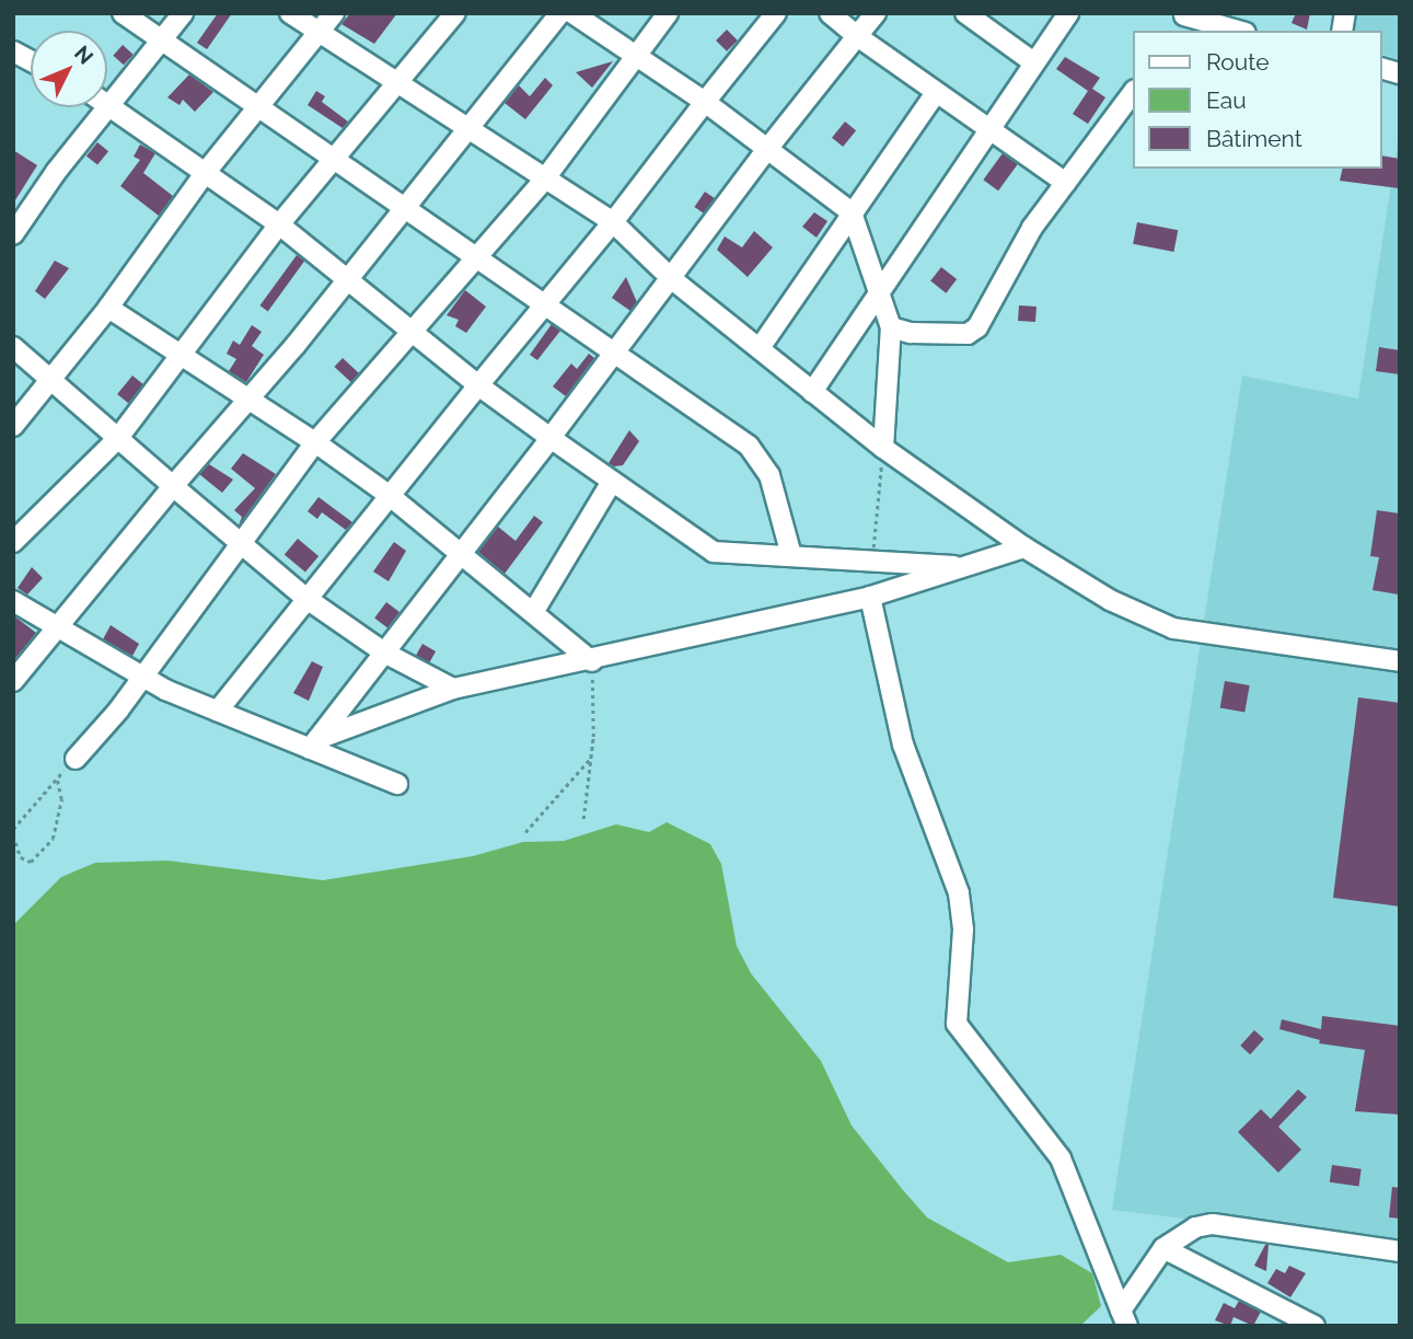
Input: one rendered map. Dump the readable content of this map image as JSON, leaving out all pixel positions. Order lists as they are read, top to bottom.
{
  "legend": ["Route", "Eau", "Bâtiment"],
  "north": "top right"
}
